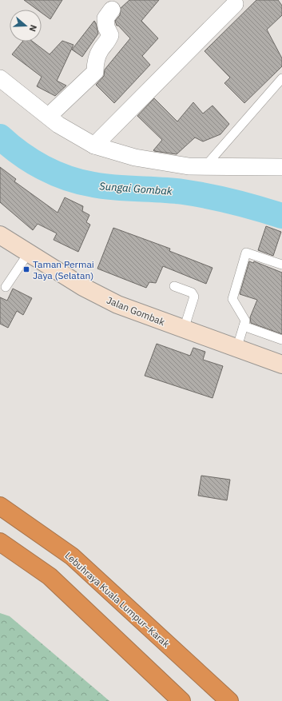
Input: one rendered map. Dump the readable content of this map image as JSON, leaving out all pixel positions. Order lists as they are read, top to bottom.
{
  "streets": {
    "highway": ["Lebuhraya Kuala Lumpur–Karak"],
    "main road": ["Jalan Gombak"]
  },
  "water": ["Sungai Gombak"],
  "places": {
    "transit": ["Taman Permai Jaya (Selatan)"]
  },
  "north": "right"
}
